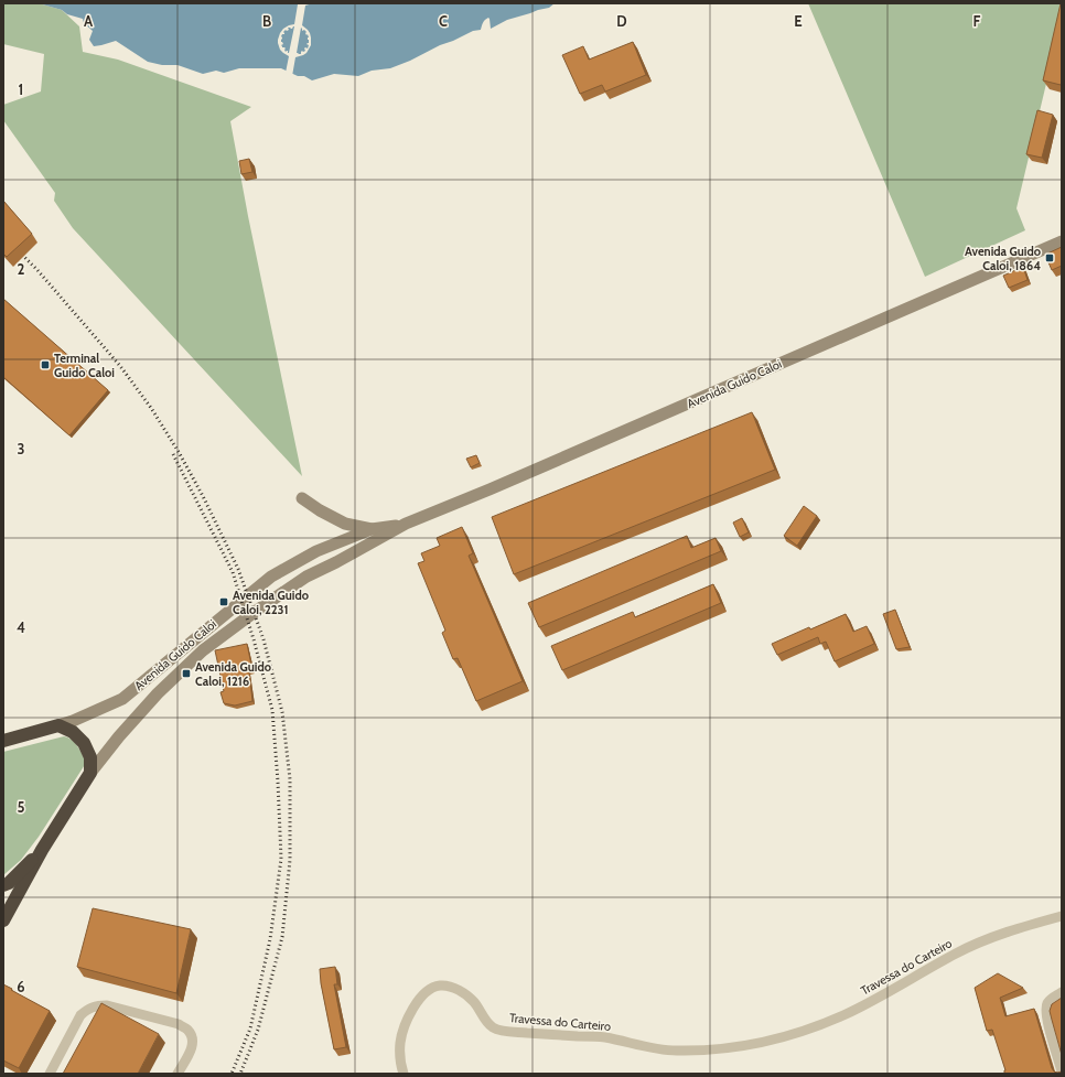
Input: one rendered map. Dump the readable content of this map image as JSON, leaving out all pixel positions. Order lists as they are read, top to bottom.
{
  "streets": {
    "main road": ["Avenida Guido Caloi"],
    "street": ["Travessa do Carteiro"]
  },
  "places": {
    "transit": [
      "Avenida Guido Caloi, 1864",
      "Terminal Guido Caloi",
      "Avenida Guido Caloi, 2231",
      "Avenida Guido Caloi, 1216"
    ]
  },
  "grid": {
    "columns": [
      "A",
      "B",
      "C",
      "D",
      "E",
      "F"
    ],
    "rows": [
      "1",
      "2",
      "3",
      "4",
      "5",
      "6"
    ]
  }
}
